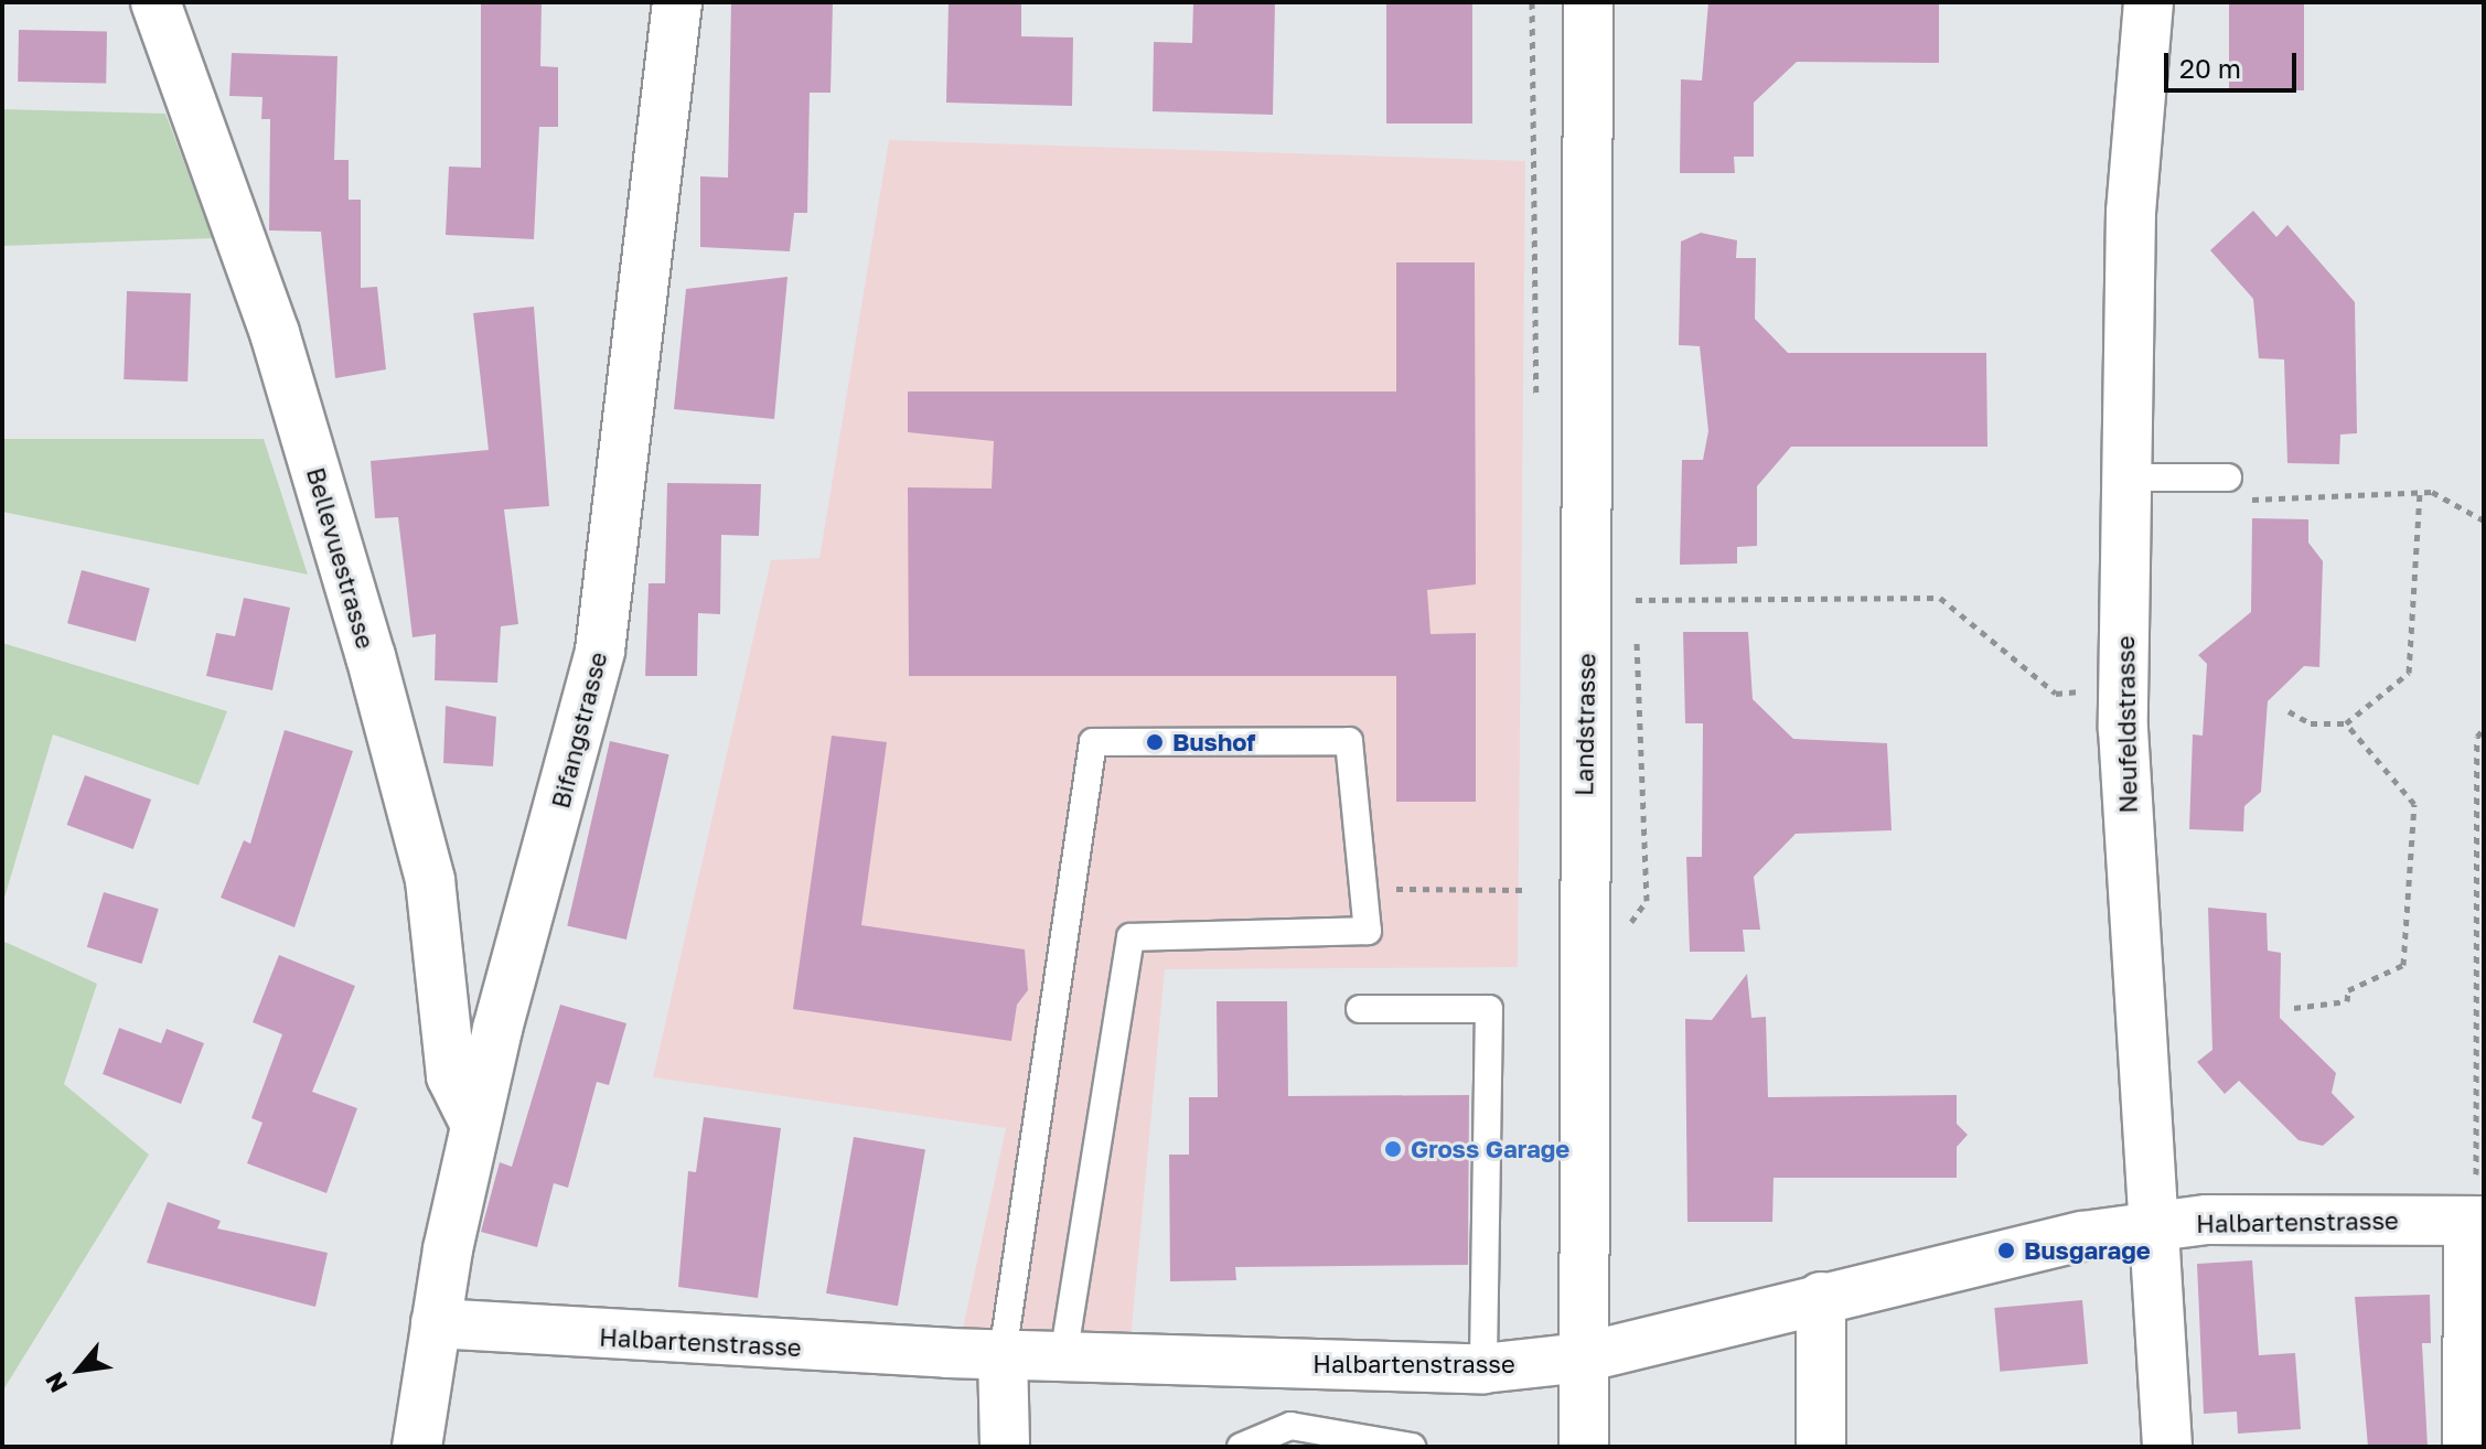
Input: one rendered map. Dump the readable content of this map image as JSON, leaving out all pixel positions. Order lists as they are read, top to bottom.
{
  "streets": {
    "street": [
      "Bellevuestrasse",
      "Landstrasse",
      "Neufeldstrasse",
      "Bifangstrasse",
      "Halbartenstrasse"
    ]
  },
  "crossings": [
    ["Bellevuestrasse", "Bifangstrasse"],
    ["Landstrasse", "Halbartenstrasse"],
    ["Neufeldstrasse", "Halbartenstrasse"],
    ["Bifangstrasse", "Halbartenstrasse"]
  ],
  "places": ["Bushof", "Gross Garage", "Busgarage"],
  "scale_bar": "20 m",
  "north": "bottom left"
}
